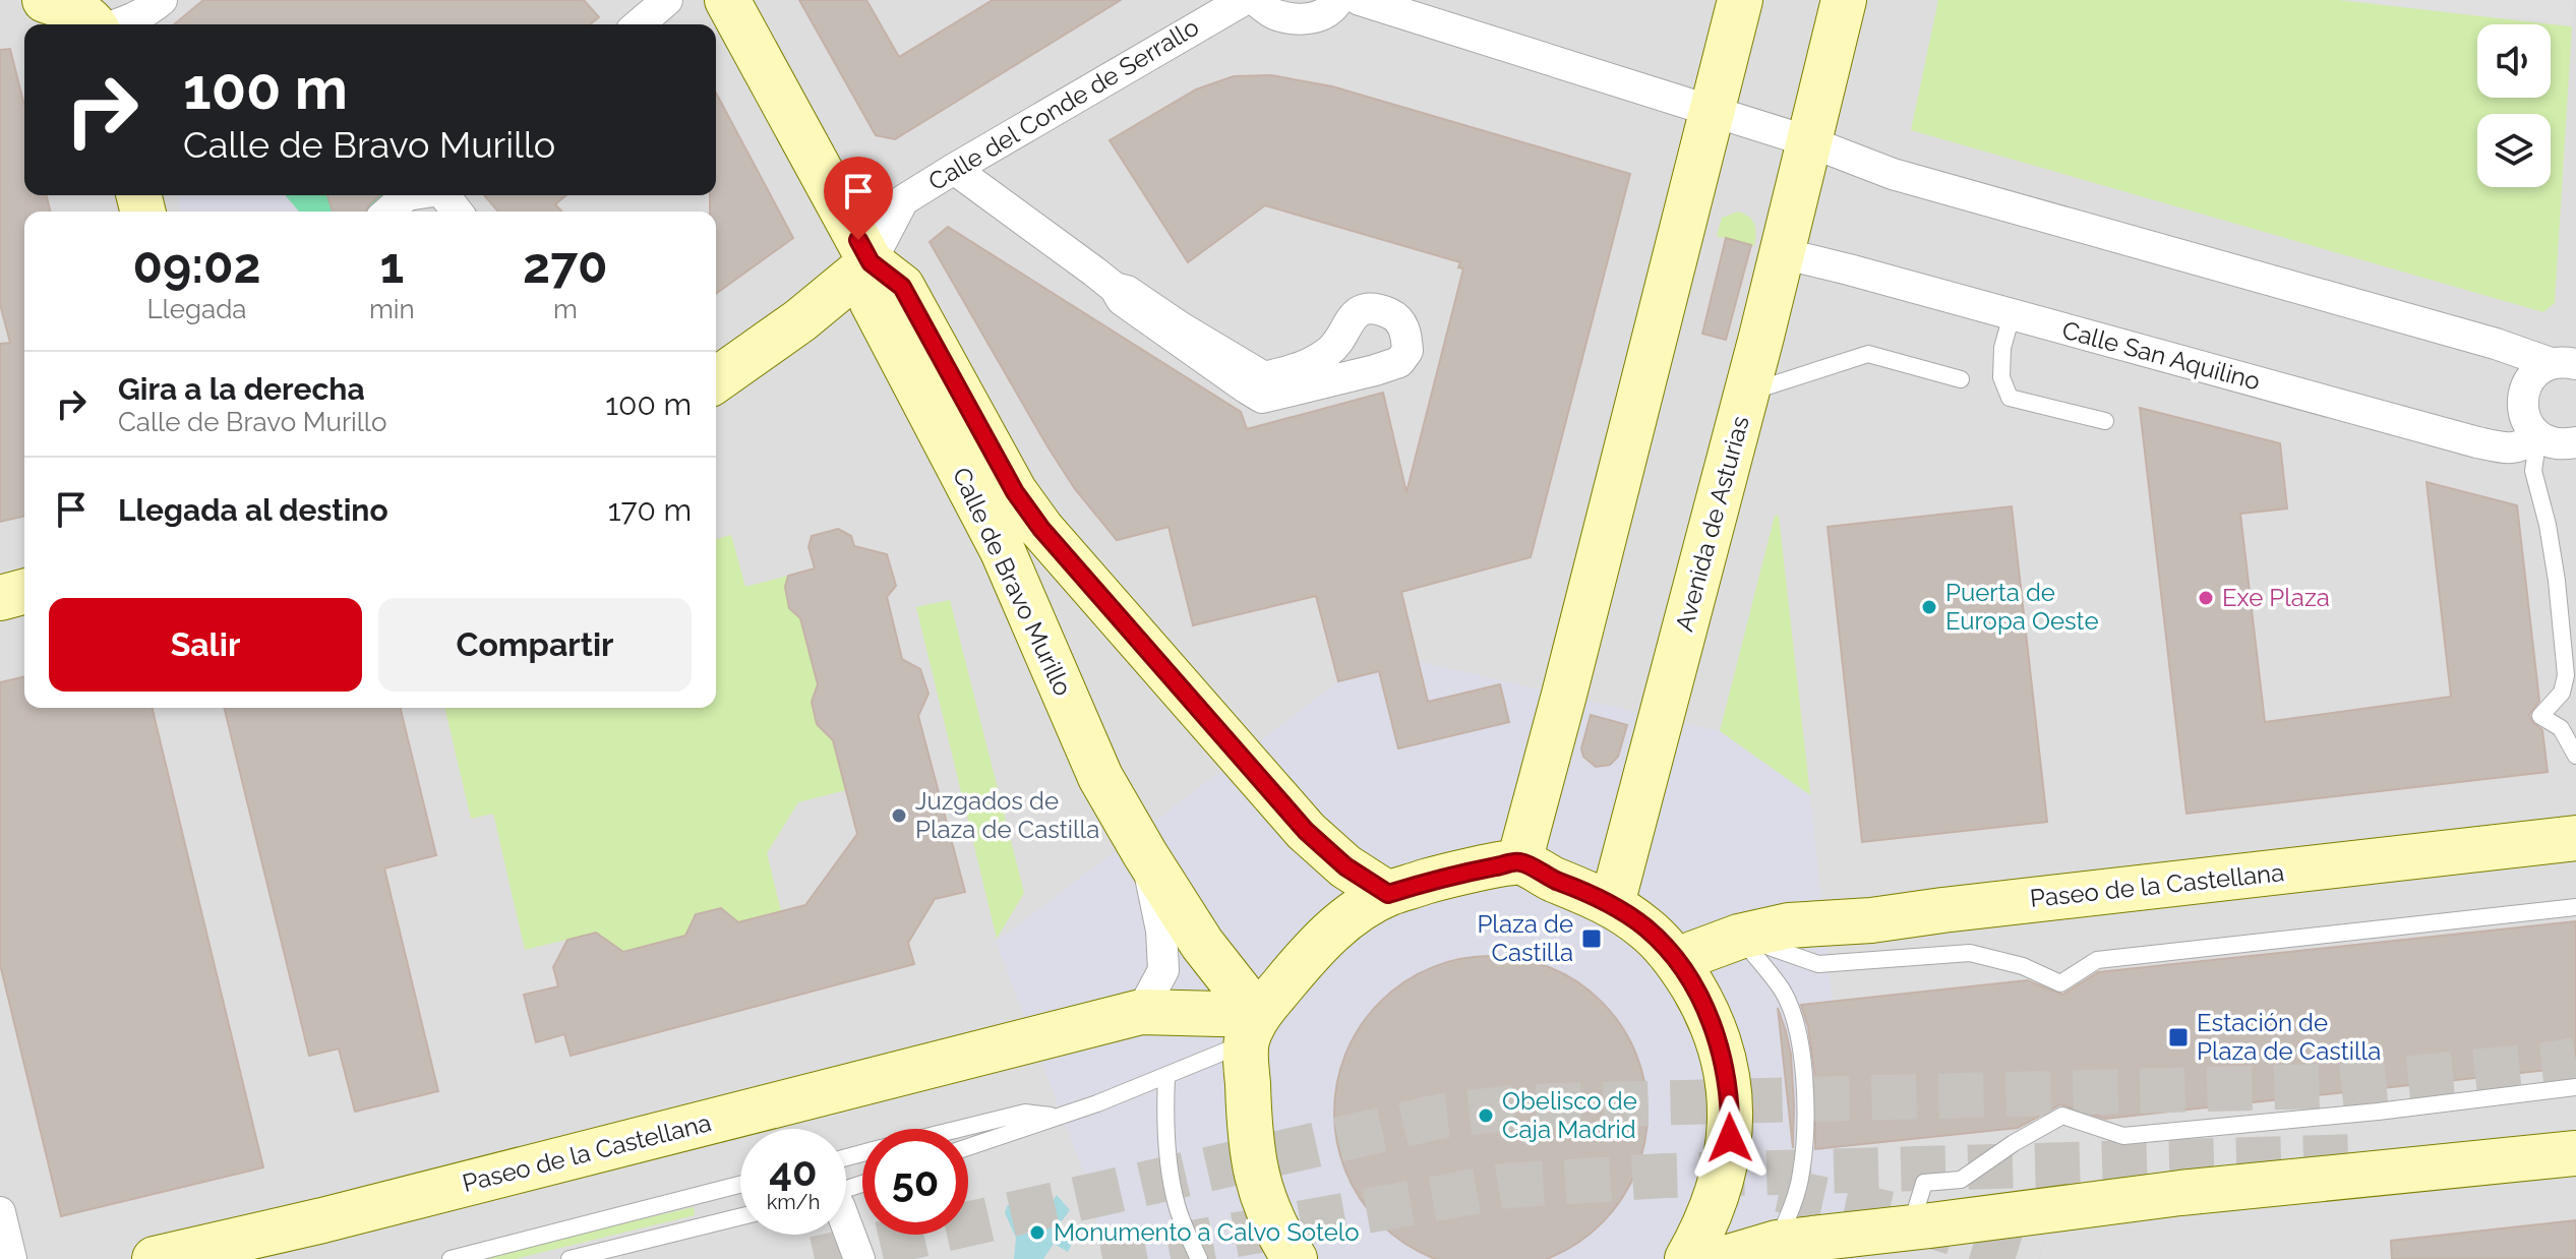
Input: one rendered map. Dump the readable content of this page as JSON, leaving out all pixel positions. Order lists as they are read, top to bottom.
{
  "streets": {
    "main road": ["Avenida de Asturias", "Calle de Bravo Murillo", "Paseo de la Castellana"],
    "street": ["Calle del Conde de Serrallo", "Calle San Aquilino"]
  },
  "crossings": [
    ["Calle del Conde de Serrallo", "Calle de Bravo Murillo"],
    ["Calle San Aquilino", "Avenida de Asturias"],
    ["Calle de Bravo Murillo", "Paseo de la Castellana"]
  ],
  "places": {
    "other": [
      "Exe Plaza",
      "Puerta de Europa Oeste",
      "Juzgados de Plaza de Castilla",
      "Obelisco de Caja Madrid",
      "Monumento a Calvo Sotelo"
    ],
    "transit": ["Plaza de Castilla", "Estación de Plaza de Castilla"]
  },
  "page": {
    "turn": ["100 m", "Calle de Bravo Murillo"],
    "eta": [
      "09:02",
      "Llegada",
      "1",
      "min",
      "270",
      "m"
    ],
    "list": [
      {
        "name": "Gira a la derecha",
        "note": "Calle de Bravo Murillo",
        "value": "100 m"
      },
      {
        "name": "Llegada al destino",
        "value": "170 m"
      }
    ],
    "buttons": ["Salir", "Compartir"],
    "speed": "40 km/h",
    "limit": "50"
  }
}
